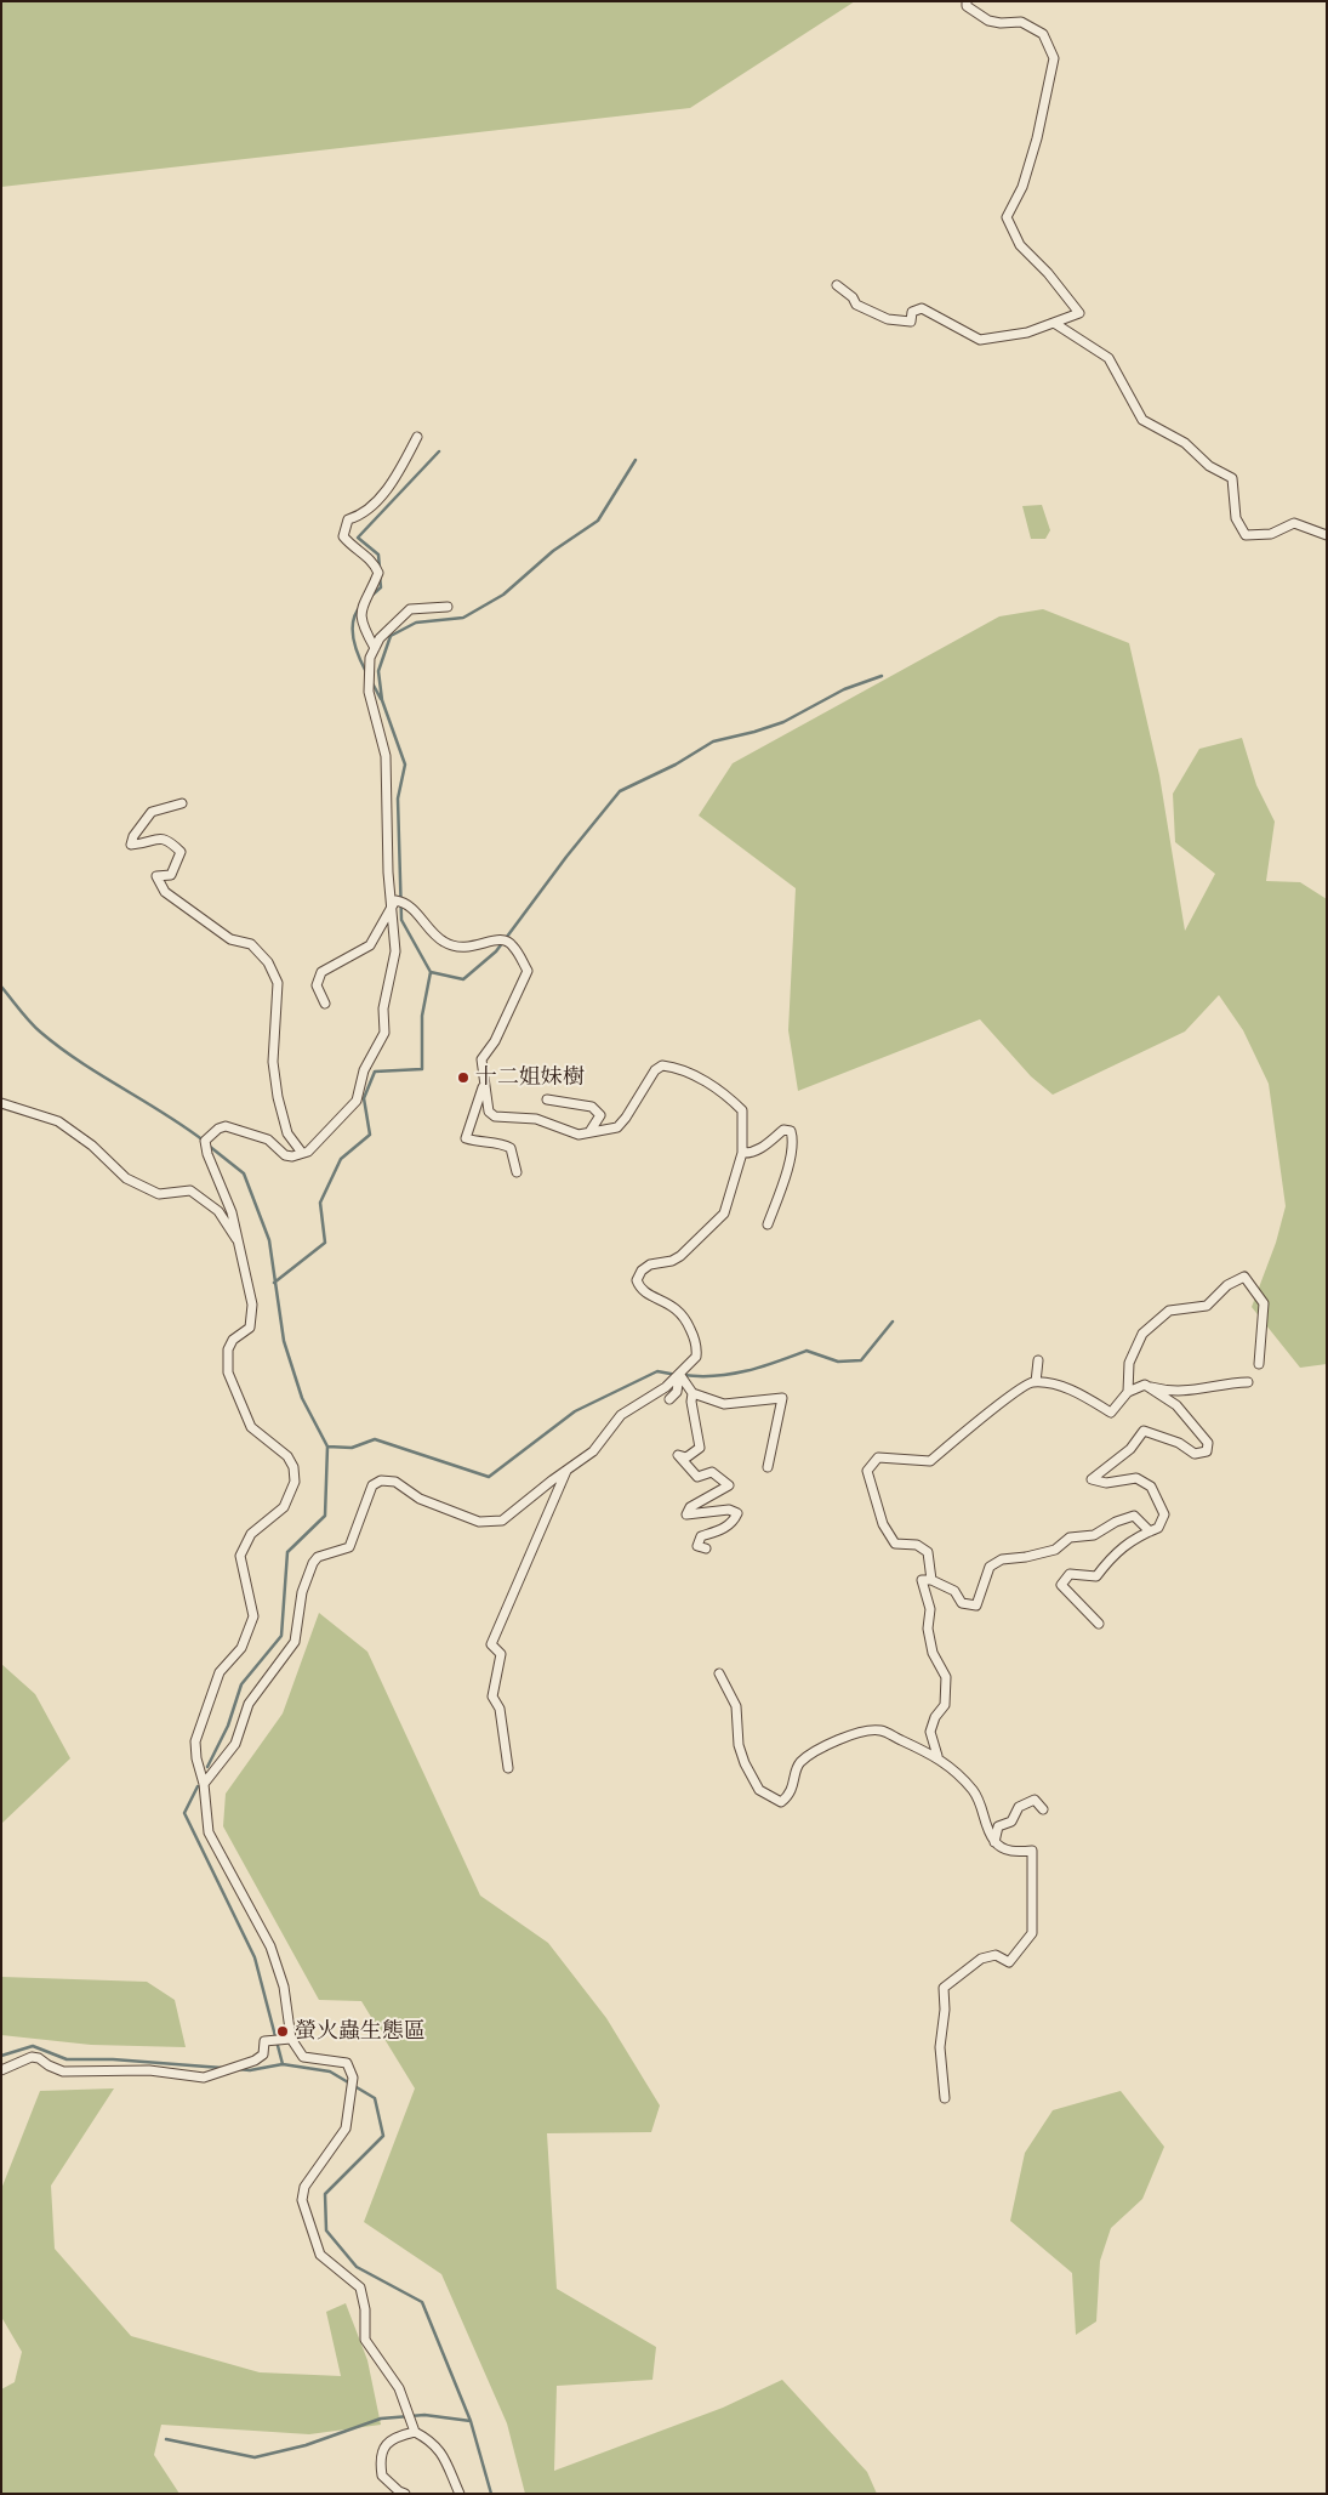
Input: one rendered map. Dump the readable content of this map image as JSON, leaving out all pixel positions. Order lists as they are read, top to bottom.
{
  "places": ["十二姐妹樹", "螢火蟲生態區"]
}
